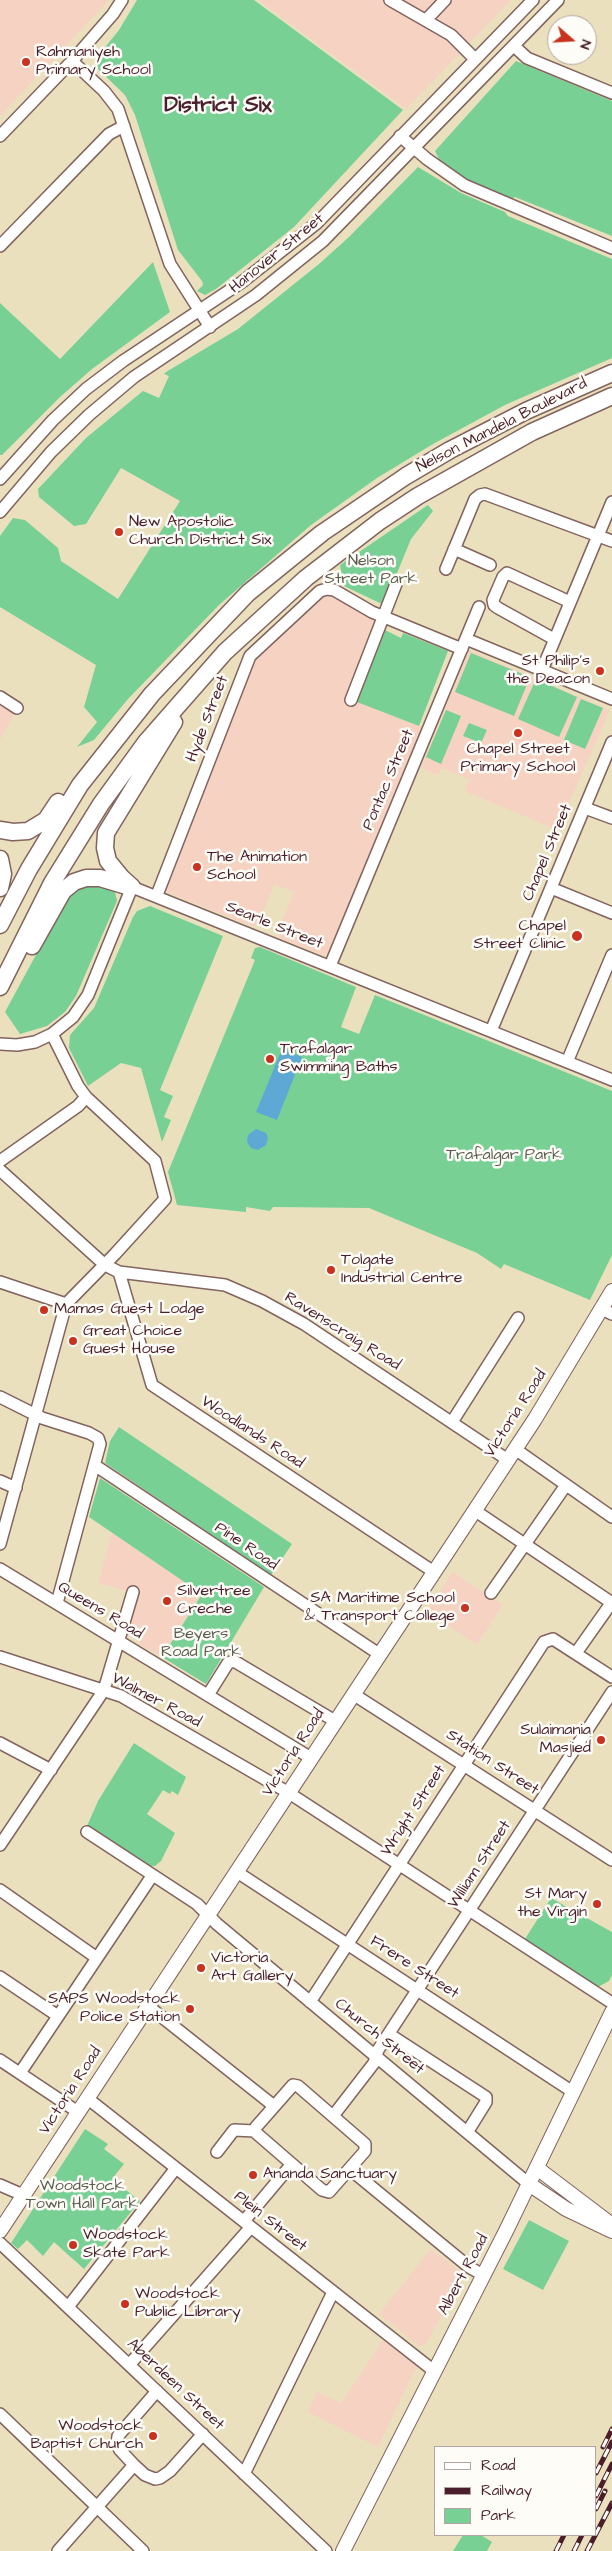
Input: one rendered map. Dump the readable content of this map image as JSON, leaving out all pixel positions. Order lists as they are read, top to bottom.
{
  "streets": {
    "highway": ["Nelson Mandela Boulevard"],
    "main road": ["Victoria Road", "Albert Road"],
    "street": [
      "Hanover Street",
      "Hyde Street",
      "Pontac Street",
      "Chapel Street",
      "Searle Street",
      "Ravenscraig Road",
      "Woodlands Road",
      "Pine Road",
      "Queens Road",
      "Walmer Road",
      "Station Street",
      "Wright Street",
      "William Street",
      "Frere Street",
      "Church Street",
      "Plein Street",
      "Aberdeen Street"
    ]
  },
  "crossings": [
    ["Hyde Street", "Searle Street"],
    ["Pontac Street", "Searle Street"],
    ["Chapel Street", "Searle Street"],
    ["Ravenscraig Road", "Victoria Road"],
    ["Ravenscraig Road", "Woodlands Road"],
    ["Victoria Road", "Woodlands Road"],
    ["Victoria Road", "Pine Road"],
    ["Victoria Road", "Queens Road"],
    ["Victoria Road", "Walmer Road"],
    ["Victoria Road", "Station Street"],
    ["Victoria Road", "Frere Street"],
    ["Victoria Road", "Church Street"],
    ["Victoria Road", "Plein Street"],
    ["Walmer Road", "Wright Street"],
    ["Walmer Road", "William Street"],
    ["Station Street", "Wright Street"],
    ["Station Street", "William Street"],
    ["Wright Street", "Frere Street"],
    ["Wright Street", "Church Street"],
    ["William Street", "Frere Street"],
    ["William Street", "Church Street"],
    ["Frere Street", "Albert Road"],
    ["Church Street", "Albert Road"],
    ["Plein Street", "Albert Road"]
  ],
  "districts": ["District Six"],
  "parks": [
    "Nelson Street Park",
    "Trafalgar Park",
    "Beyers Road Park",
    "Woodstock Town Hall Park"
  ],
  "places": [
    "Rahmaniyeh Primary School",
    "New Apostolic Church District Six",
    "St Philip's the Deacon",
    "Chapel Street Primary School",
    "The Animation School",
    "Chapel Street Clinic",
    "Trafalgar Swimming Baths",
    "Tolgate Industrial Centre",
    "Mamas Guest Lodge",
    "Great Choice Guest House",
    "Silvertree Creche",
    "SA Maritime School & Transport College",
    "Sulaimania Masjied",
    "St Mary the Virgin",
    "Victoria Art Gallery",
    "SAPS Woodstock Police Station",
    "Ananda Sanctuary",
    "Woodstock Skate Park",
    "Woodstock Public Library",
    "Woodstock Baptist Church"
  ],
  "legend": ["Road", "Railway", "Park"],
  "north": "right"
}
